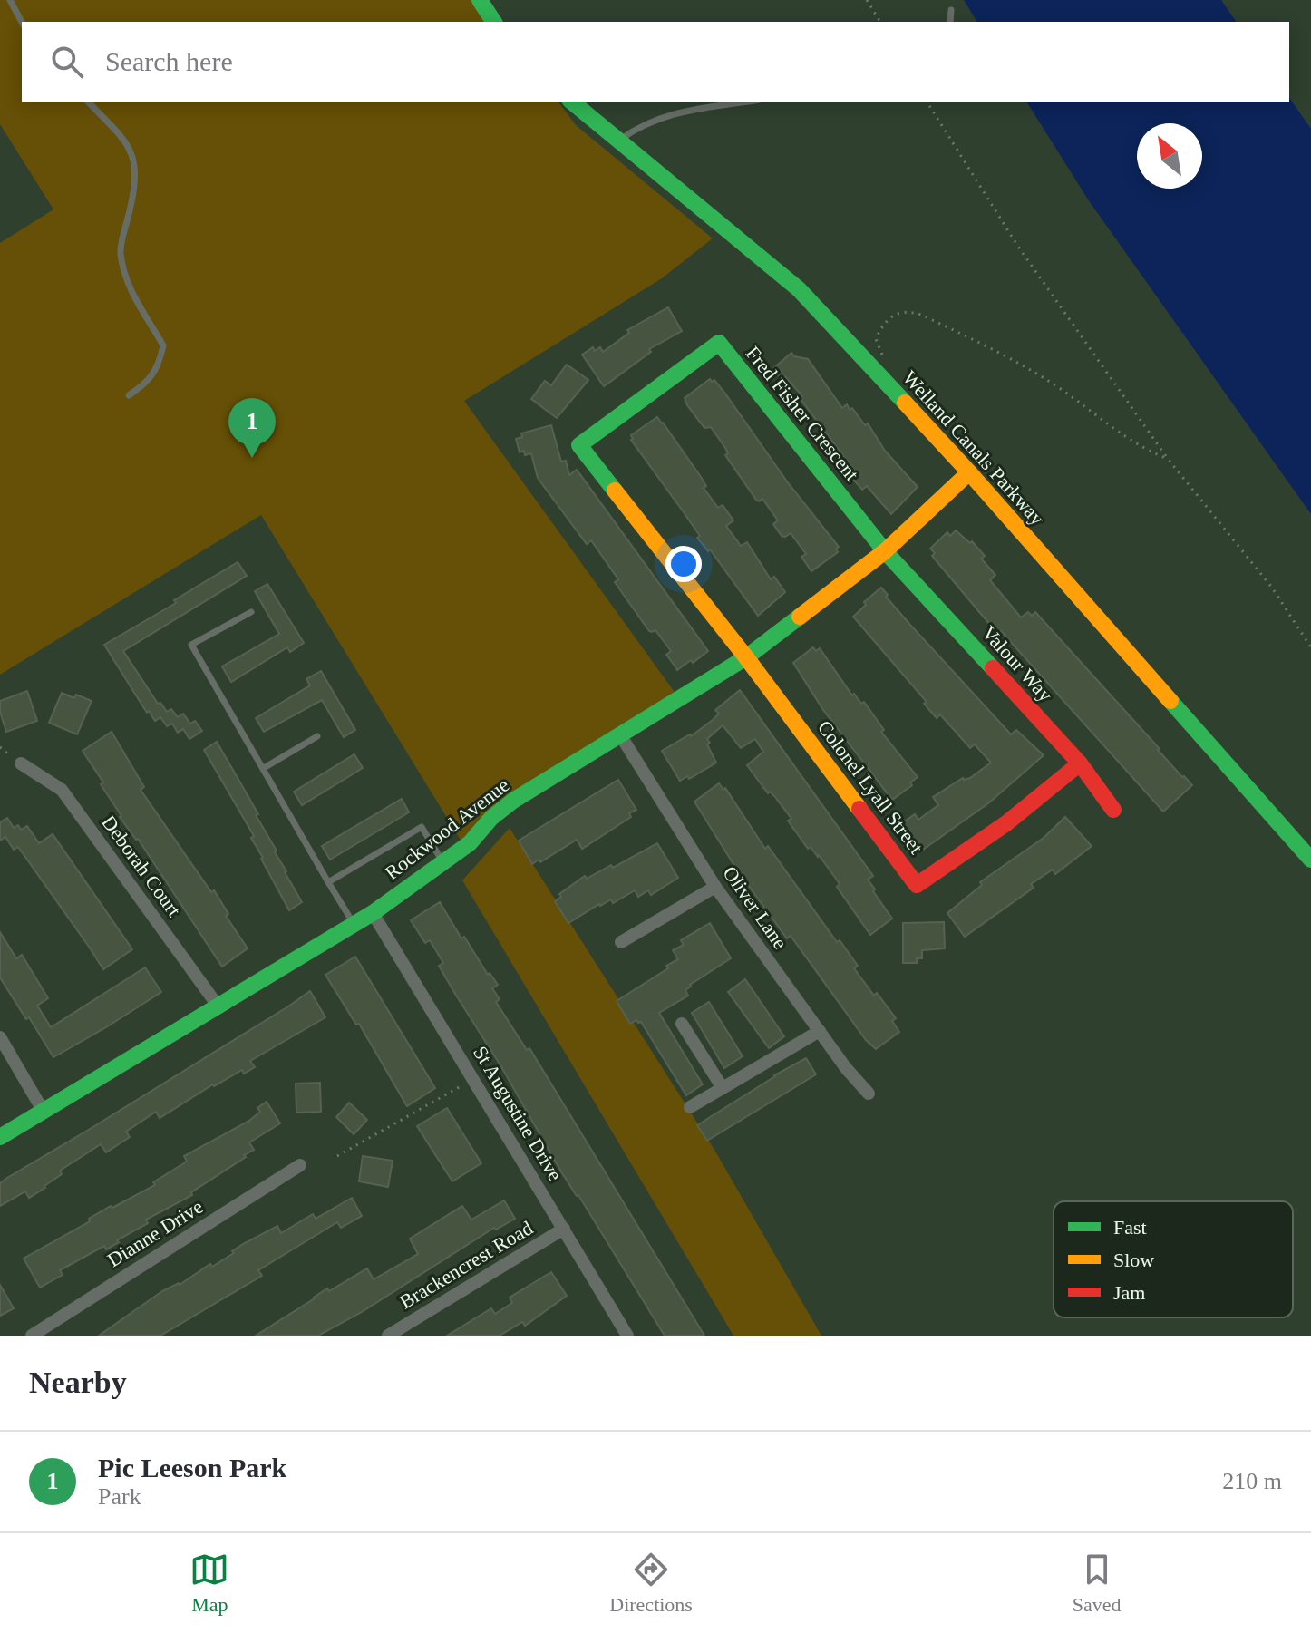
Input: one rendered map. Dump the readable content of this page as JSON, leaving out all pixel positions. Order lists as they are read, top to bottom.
{
  "streets": {
    "street": [
      "Fred Fisher Crescent",
      "Welland Canals Parkway",
      "Valour Way",
      "Colonel Lyall Street",
      "Rockwood Avenue",
      "Deborah Court",
      "Oliver Lane",
      "St Augustine Drive",
      "Dianne Drive",
      "Brackencrest Road"
    ]
  },
  "crossings": [
    ["Fred Fisher Crescent", "Valour Way"],
    ["Fred Fisher Crescent", "Colonel Lyall Street"],
    ["Fred Fisher Crescent", "Rockwood Avenue"],
    ["Welland Canals Parkway", "Rockwood Avenue"],
    ["Valour Way", "Colonel Lyall Street"],
    ["Valour Way", "Rockwood Avenue"],
    ["Colonel Lyall Street", "Rockwood Avenue"],
    ["Rockwood Avenue", "Deborah Court"],
    ["Rockwood Avenue", "Oliver Lane"],
    ["Rockwood Avenue", "St Augustine Drive"],
    ["St Augustine Drive", "Brackencrest Road"]
  ],
  "legend": ["Fast", "Slow", "Jam"],
  "north": "top left",
  "page": {
    "search": "Search here",
    "pins": "1",
    "heading": "Nearby",
    "list": [
      {
        "mark": "1",
        "name": "Pic Leeson Park",
        "note": "Park",
        "value": "210 m"
      }
    ],
    "nav": ["Map", "Directions", "Saved"]
  }
}
